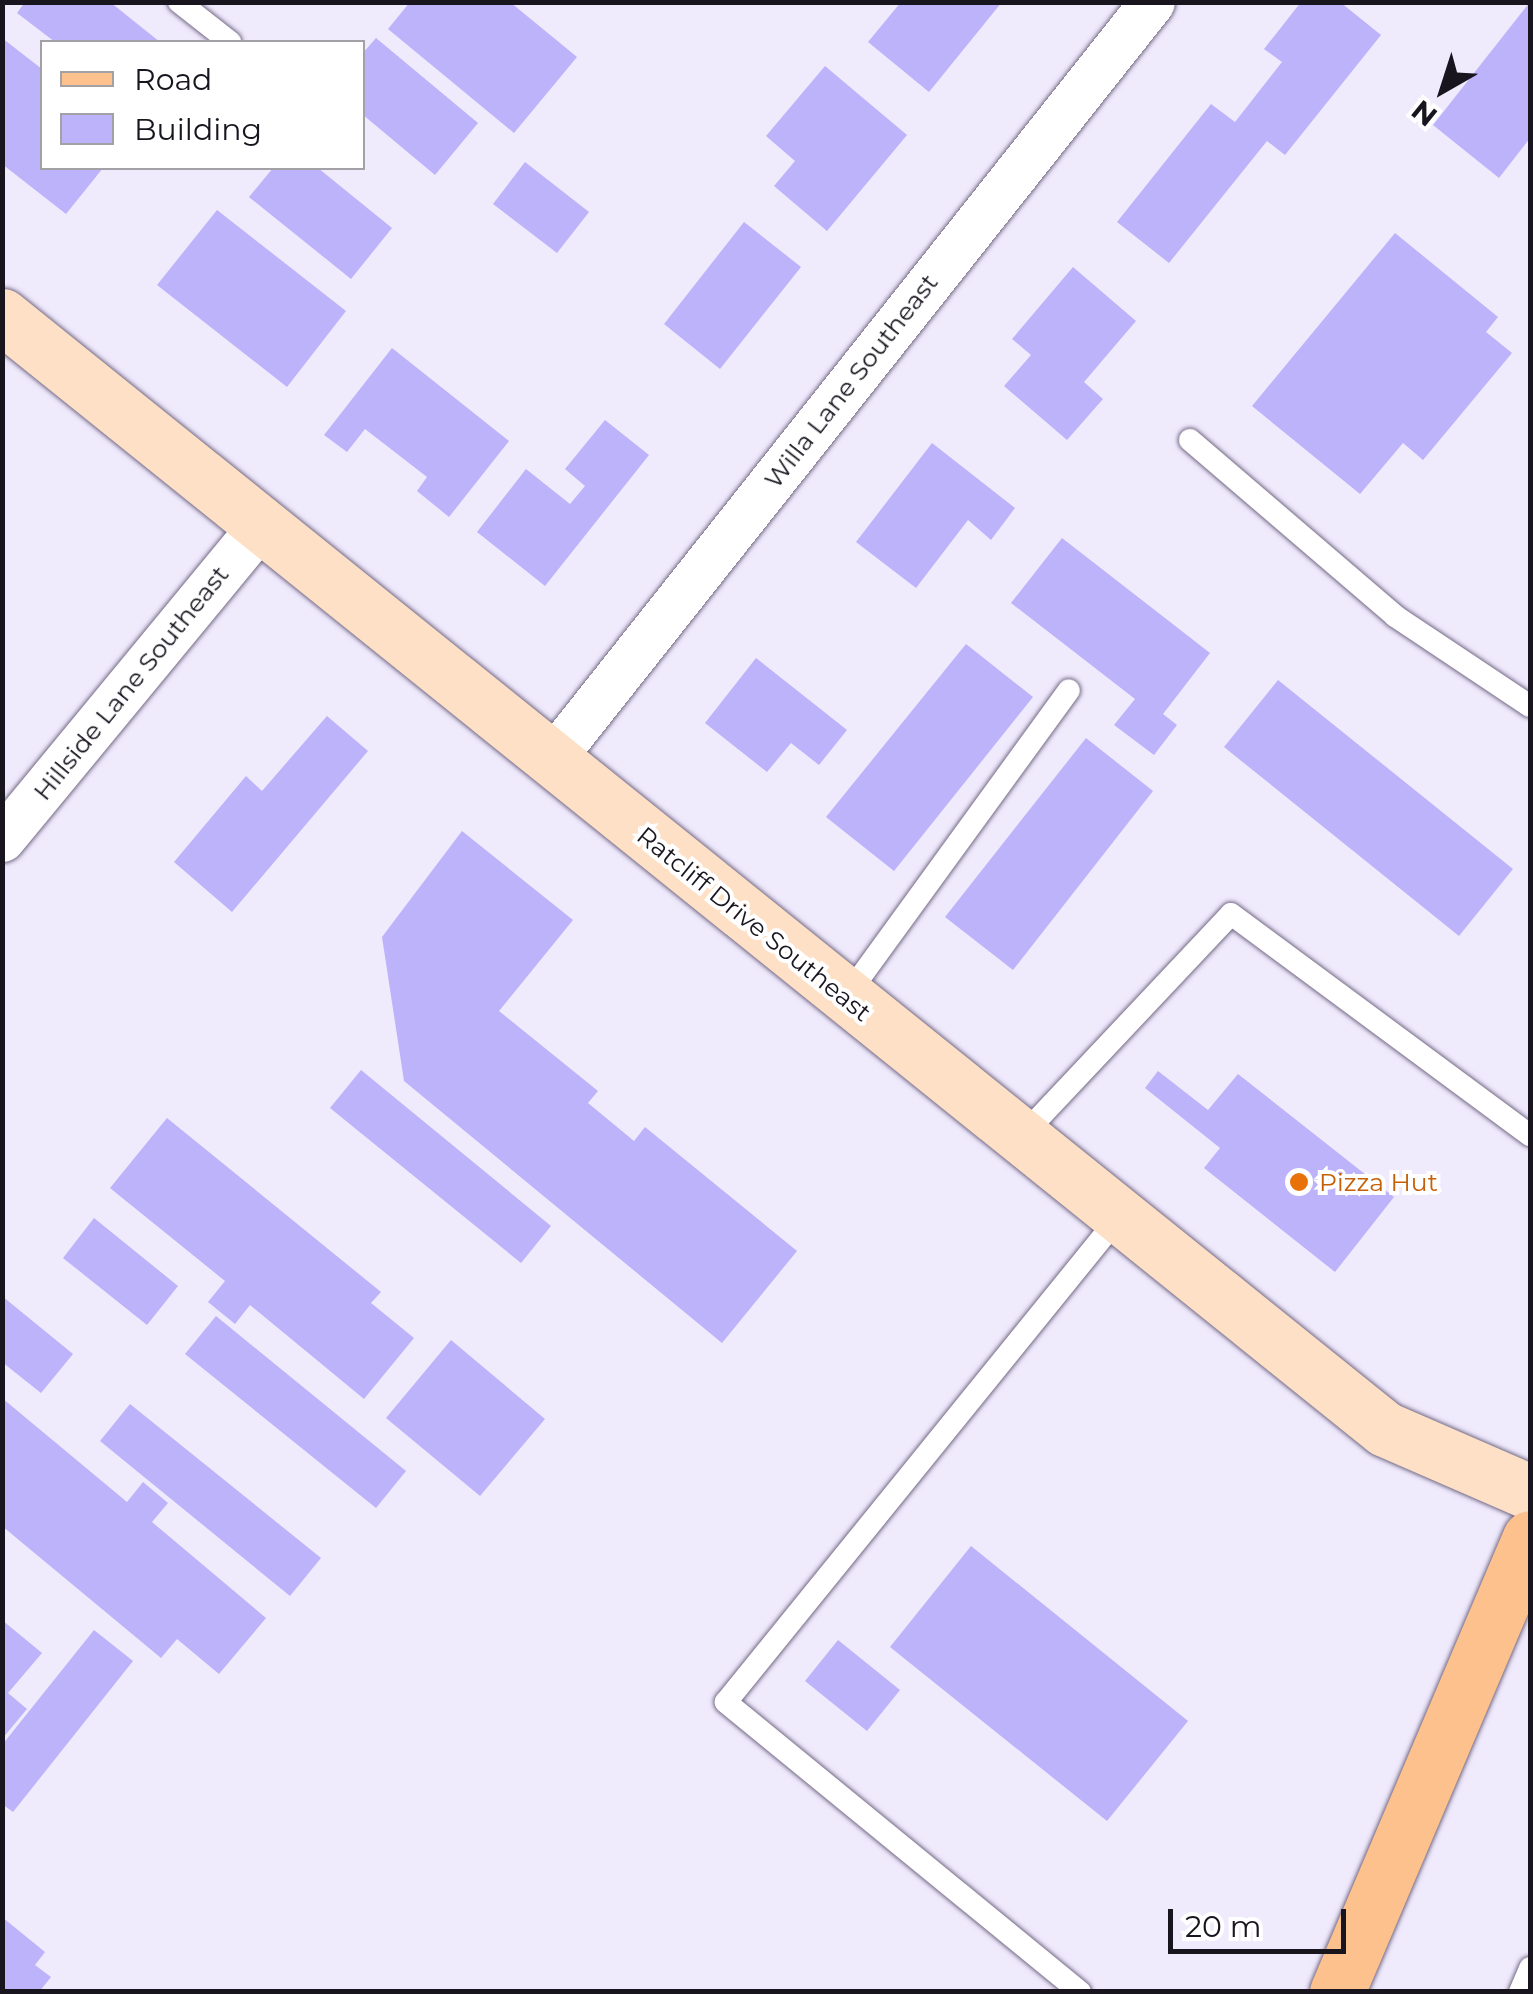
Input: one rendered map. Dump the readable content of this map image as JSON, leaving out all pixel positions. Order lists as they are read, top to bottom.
{
  "streets": {
    "street": ["Willa Lane Southeast", "Hillside Lane Southeast", "Ratcliff Drive Southeast"]
  },
  "crossings": [
    ["Willa Lane Southeast", "Ratcliff Drive Southeast"],
    ["Hillside Lane Southeast", "Ratcliff Drive Southeast"]
  ],
  "places": ["Pizza Hut"],
  "legend": ["Road", "Building"],
  "scale_bar": "20 m",
  "north": "bottom left"
}
